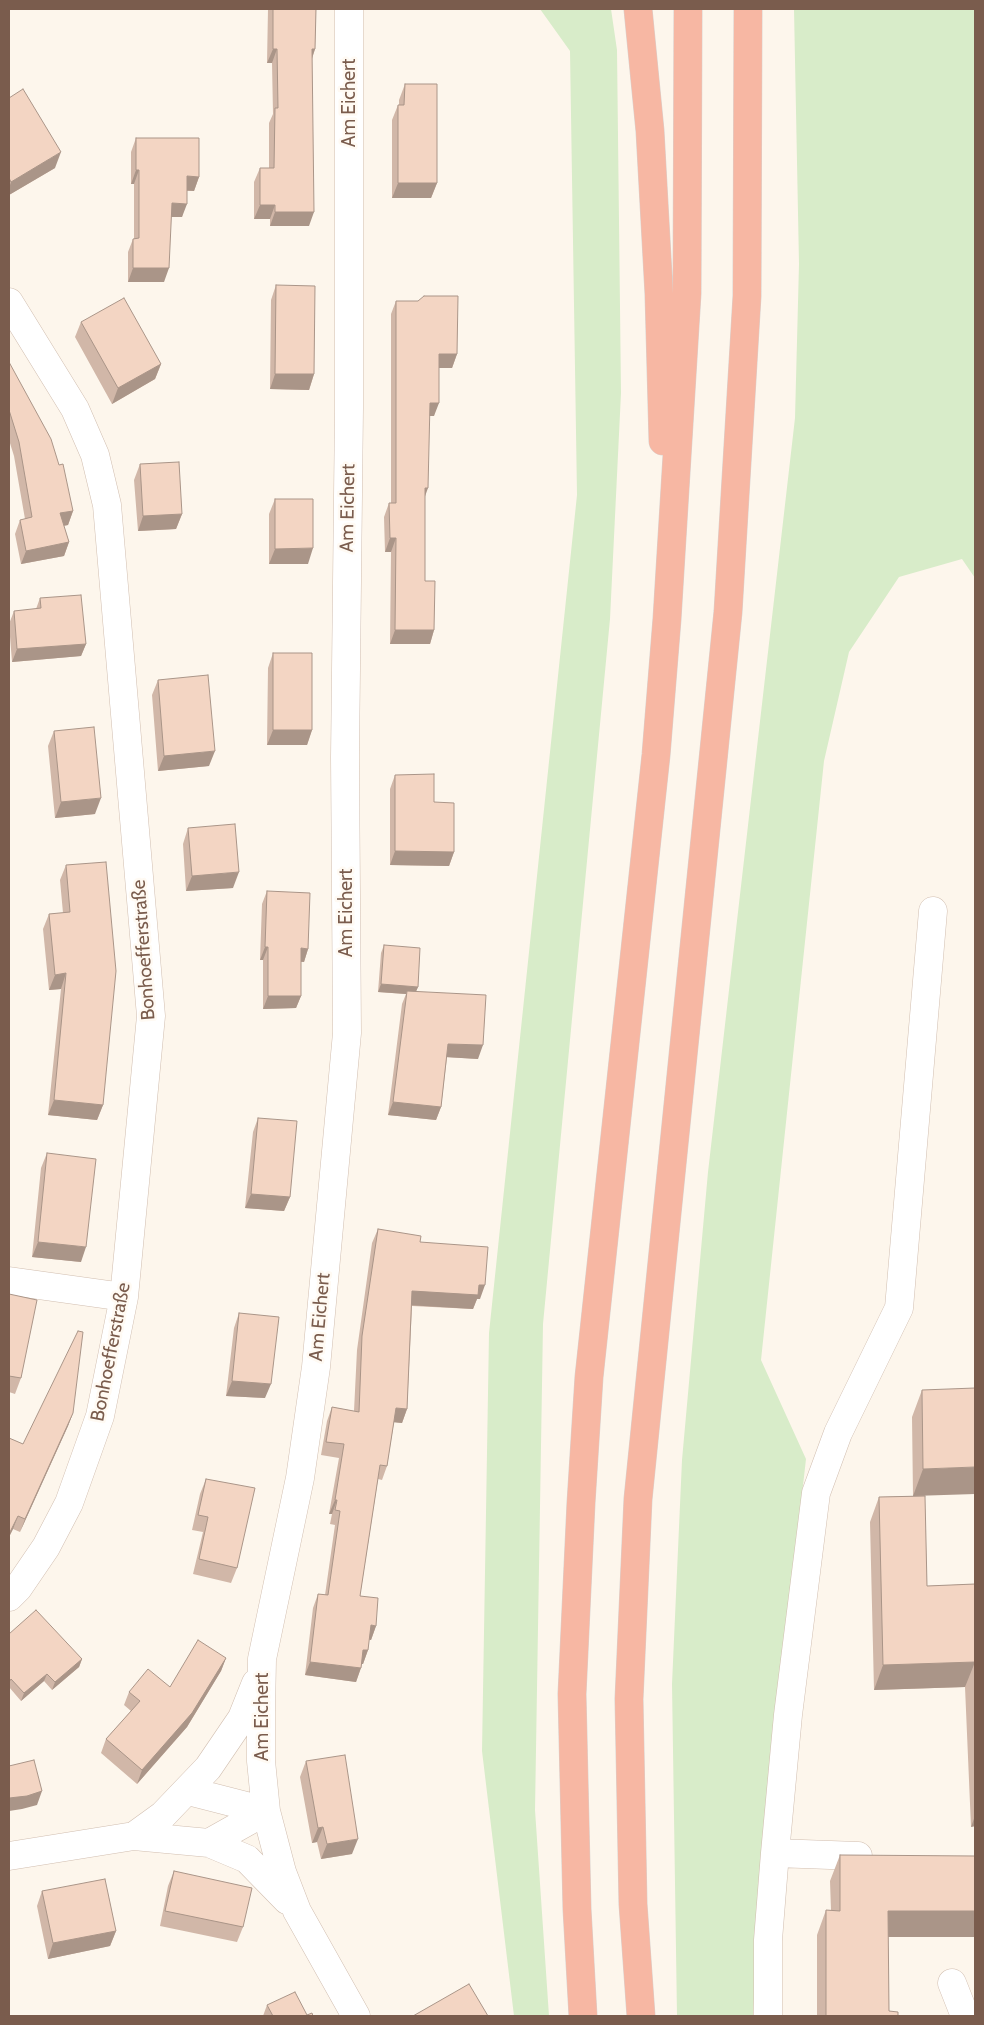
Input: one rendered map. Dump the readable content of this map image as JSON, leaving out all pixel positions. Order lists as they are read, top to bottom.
{
  "streets": {
    "street": ["Am Eichert", "Bonhoefferstraße"]
  }
}
